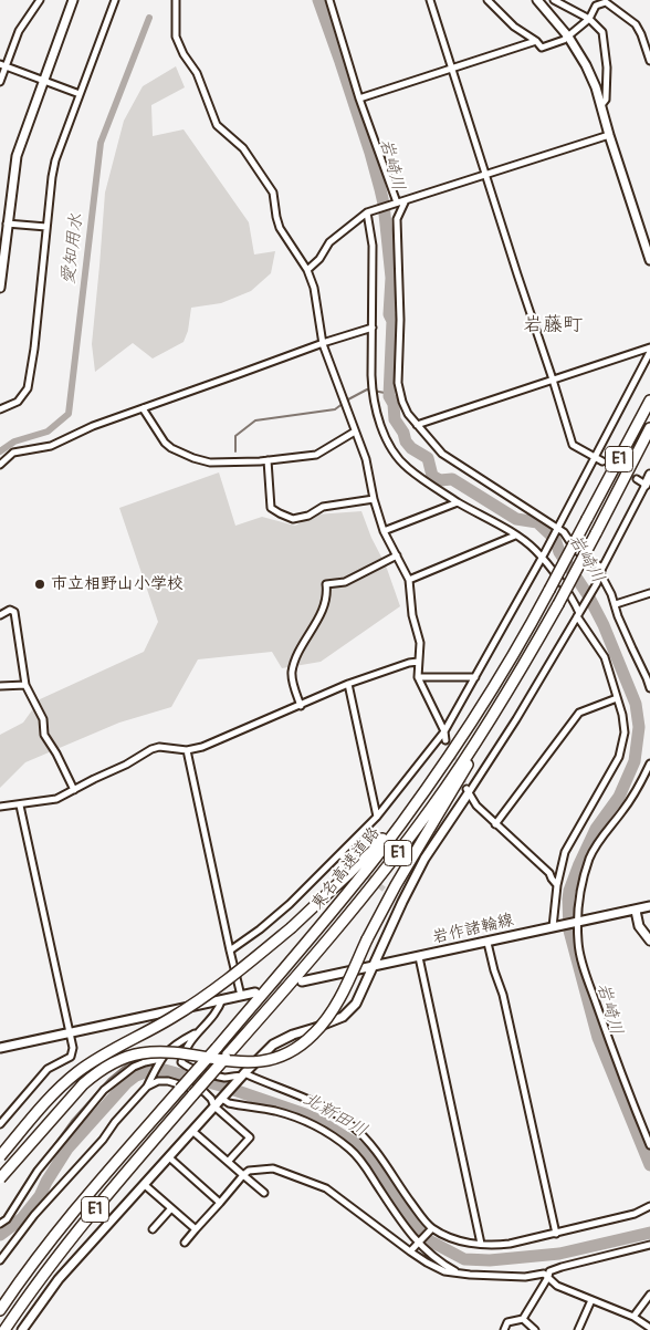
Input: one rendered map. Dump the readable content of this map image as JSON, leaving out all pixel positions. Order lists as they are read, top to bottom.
{
  "streets": {
    "highway": ["E1", "東名高速道路"],
    "street": ["岩作諸輪線"]
  },
  "districts": ["岩藤町"],
  "water": ["岩崎川", "愛知用水", "北新田川"],
  "places": ["市立相野山小学校"]
}
